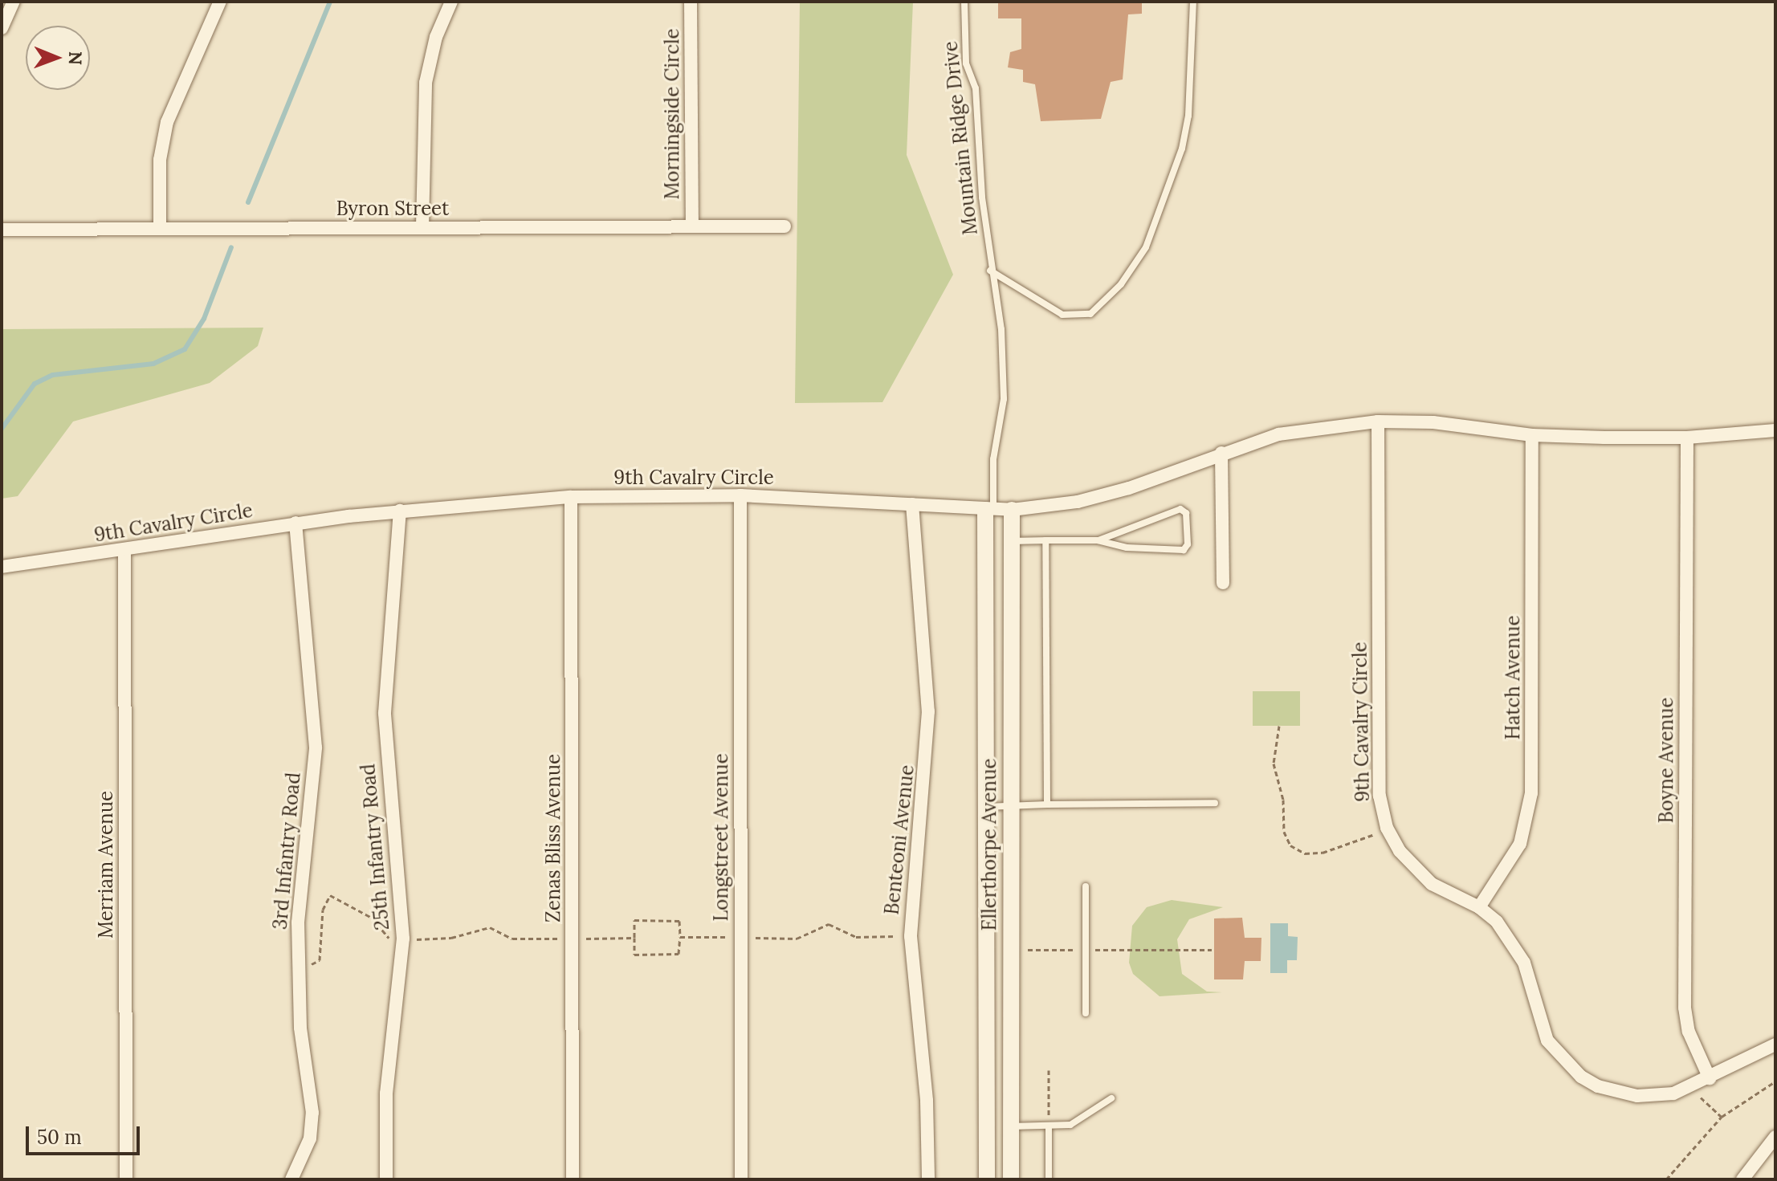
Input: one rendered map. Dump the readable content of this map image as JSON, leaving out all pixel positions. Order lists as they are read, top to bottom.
{
  "streets": {
    "street": [
      "Morningside Circle",
      "Byron Street",
      "9th Cavalry Circle",
      "Hatch Avenue",
      "Boyne Avenue",
      "Longstreet Avenue",
      "Zenas Bliss Avenue",
      "Benteoni Avenue",
      "Ellerthorpe Avenue",
      "25th Infantry Road",
      "3rd Infantry Road",
      "Merriam Avenue"
    ],
    "lane": ["Mountain Ridge Drive"]
  },
  "crossings": [
    ["Morningside Circle", "Byron Street"],
    ["Mountain Ridge Drive", "9th Cavalry Circle"],
    ["Mountain Ridge Drive", "Ellerthorpe Avenue"],
    ["9th Cavalry Circle", "Hatch Avenue"],
    ["9th Cavalry Circle", "Boyne Avenue"],
    ["9th Cavalry Circle", "Longstreet Avenue"],
    ["9th Cavalry Circle", "Zenas Bliss Avenue"],
    ["9th Cavalry Circle", "Benteoni Avenue"],
    ["9th Cavalry Circle", "Ellerthorpe Avenue"],
    ["9th Cavalry Circle", "25th Infantry Road"],
    ["9th Cavalry Circle", "3rd Infantry Road"],
    ["9th Cavalry Circle", "Merriam Avenue"]
  ],
  "scale_bar": "50 m",
  "north": "right"
}
